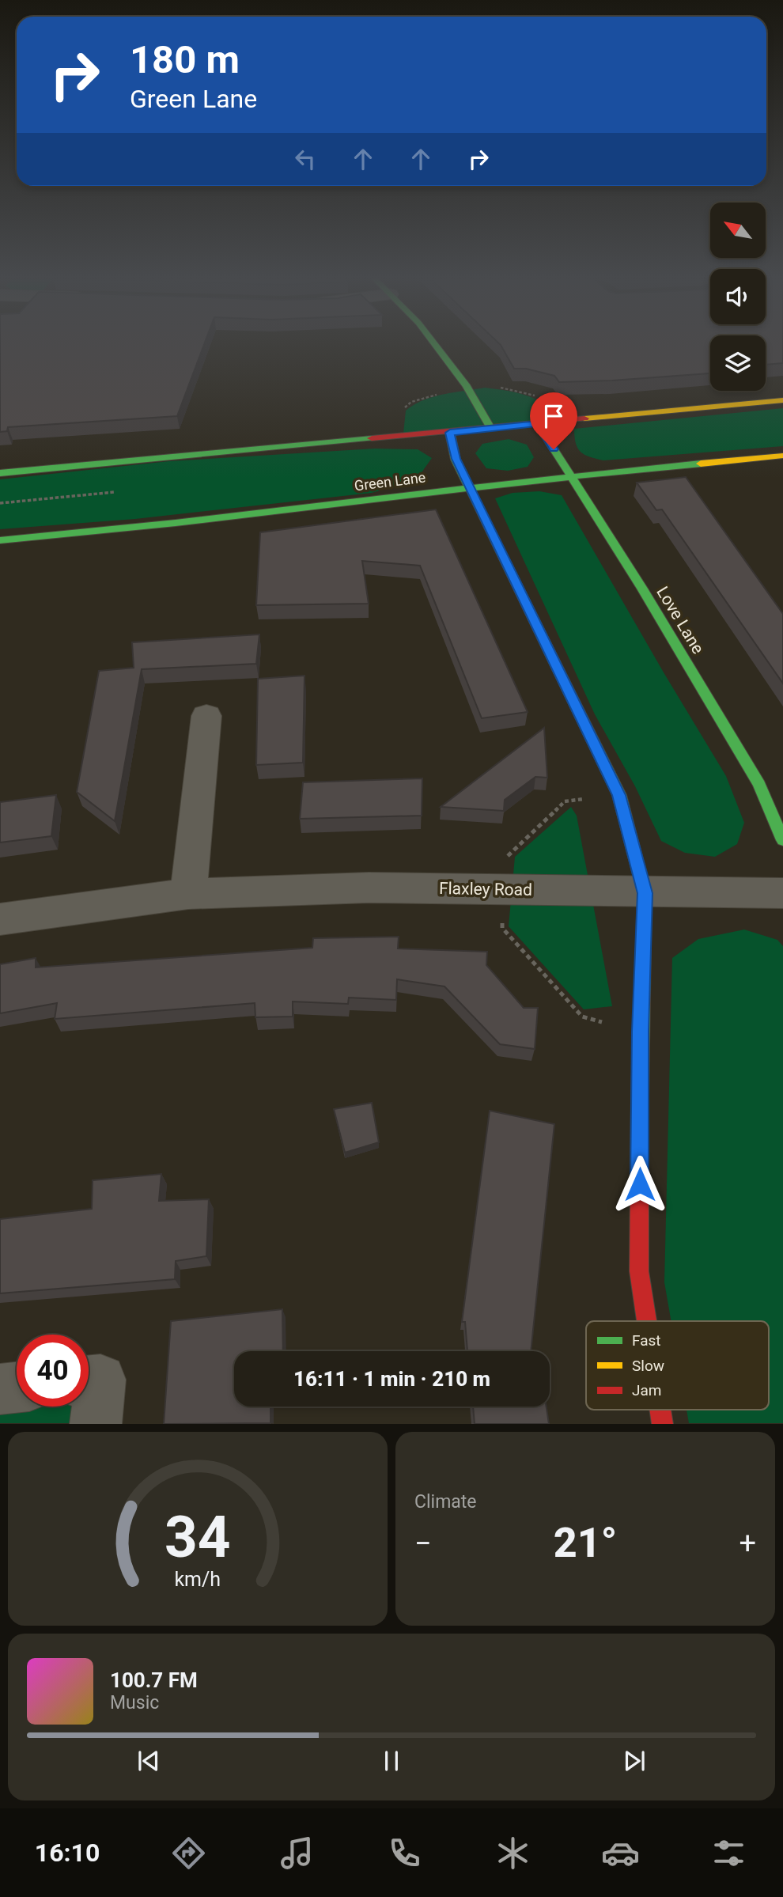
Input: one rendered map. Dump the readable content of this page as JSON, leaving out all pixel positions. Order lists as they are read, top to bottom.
{
  "streets": {
    "street": ["Green Lane", "Love Lane", "Flaxley Road"]
  },
  "crossings": [
    ["Green Lane", "Love Lane"]
  ],
  "legend": ["Fast", "Slow", "Jam"],
  "north": "top left",
  "page": {
    "turn": ["180 m", "Green Lane"],
    "limit": "40",
    "trip": "16:11 · 1 min · 210 m",
    "tile": "Climate",
    "heat": ["−", "21°", "+"],
    "song": ["100.7 FM", "Music"],
    "tabs": "16:10",
    "gauge": ["34", "km/h"]
  }
}
